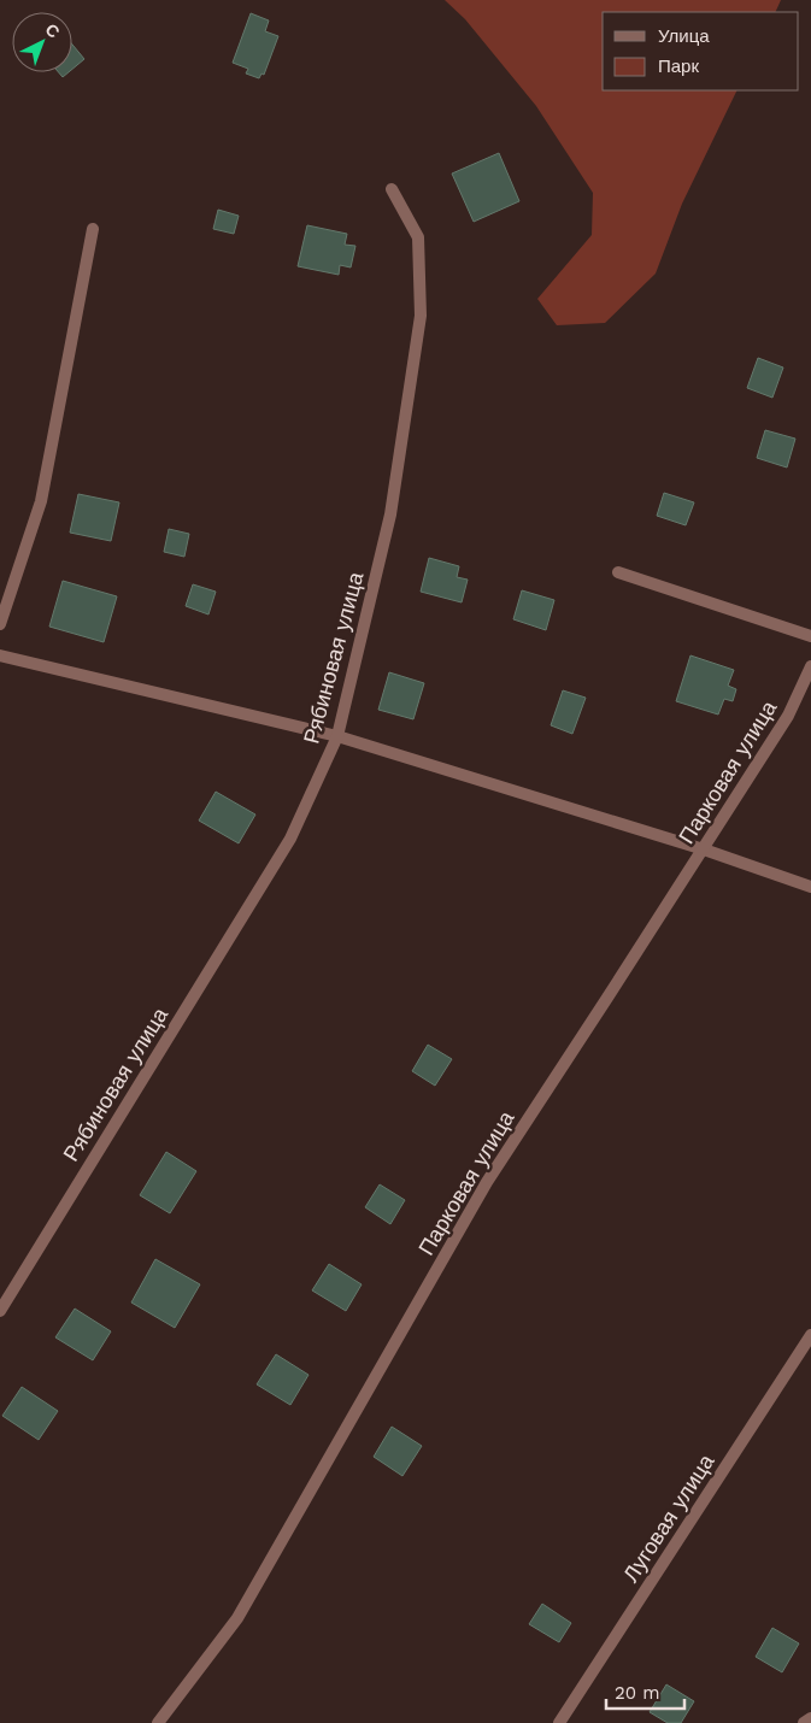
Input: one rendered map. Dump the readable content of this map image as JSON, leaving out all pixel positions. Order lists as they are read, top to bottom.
{
  "streets": {
    "street": ["Рябиновая улица", "Парковая улица", "Луговая улица"]
  },
  "legend": ["Улица", "Парк"],
  "scale_bar": "20 m",
  "north": "top right"
}
